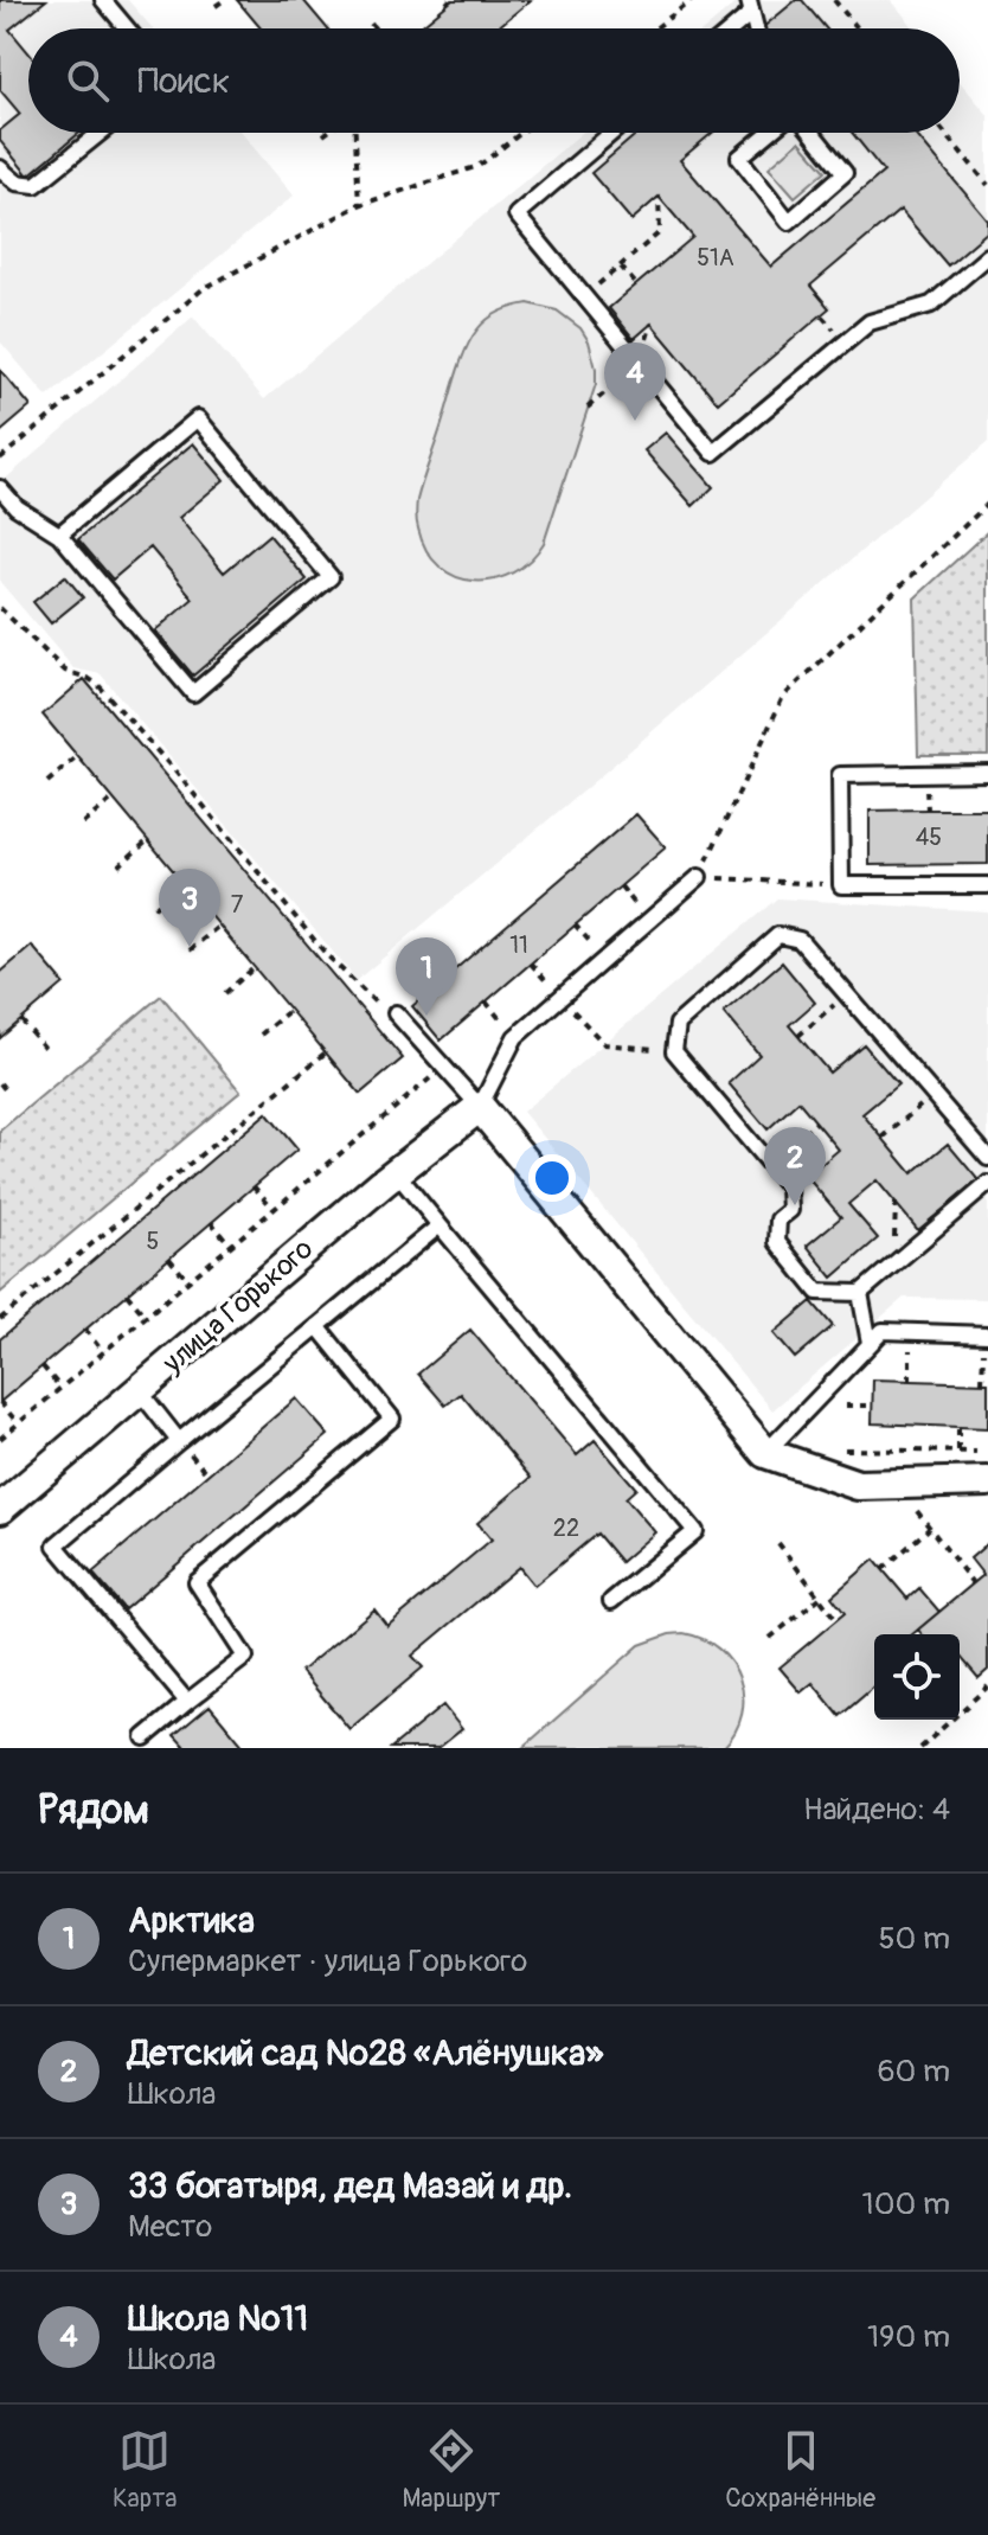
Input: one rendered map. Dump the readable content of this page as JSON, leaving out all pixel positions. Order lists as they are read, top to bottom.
{
  "streets": {
    "street": ["улица Горького"]
  },
  "house_numbers": [
    "51А",
    "45",
    "7",
    "11",
    "5",
    "22"
  ],
  "page": {
    "search": "Поиск",
    "pins": [
      "4",
      "3",
      "1",
      "2"
    ],
    "heading": ["Рядом", "Найдено: 4"],
    "list": [
      {
        "mark": "1",
        "name": "Арктика",
        "note": "Супермаркет · улица Горького",
        "value": "50 m"
      },
      {
        "mark": "2",
        "name": "Детский сад №28 «Алёнушка»",
        "note": "Школа",
        "value": "60 m"
      },
      {
        "mark": "3",
        "name": "33 богатыря, дед Мазай и др.",
        "note": "Место",
        "value": "100 m"
      },
      {
        "mark": "4",
        "name": "Школа №11",
        "note": "Школа",
        "value": "190 m"
      }
    ],
    "nav": ["Карта", "Маршрут", "Сохранённые"]
  }
}
